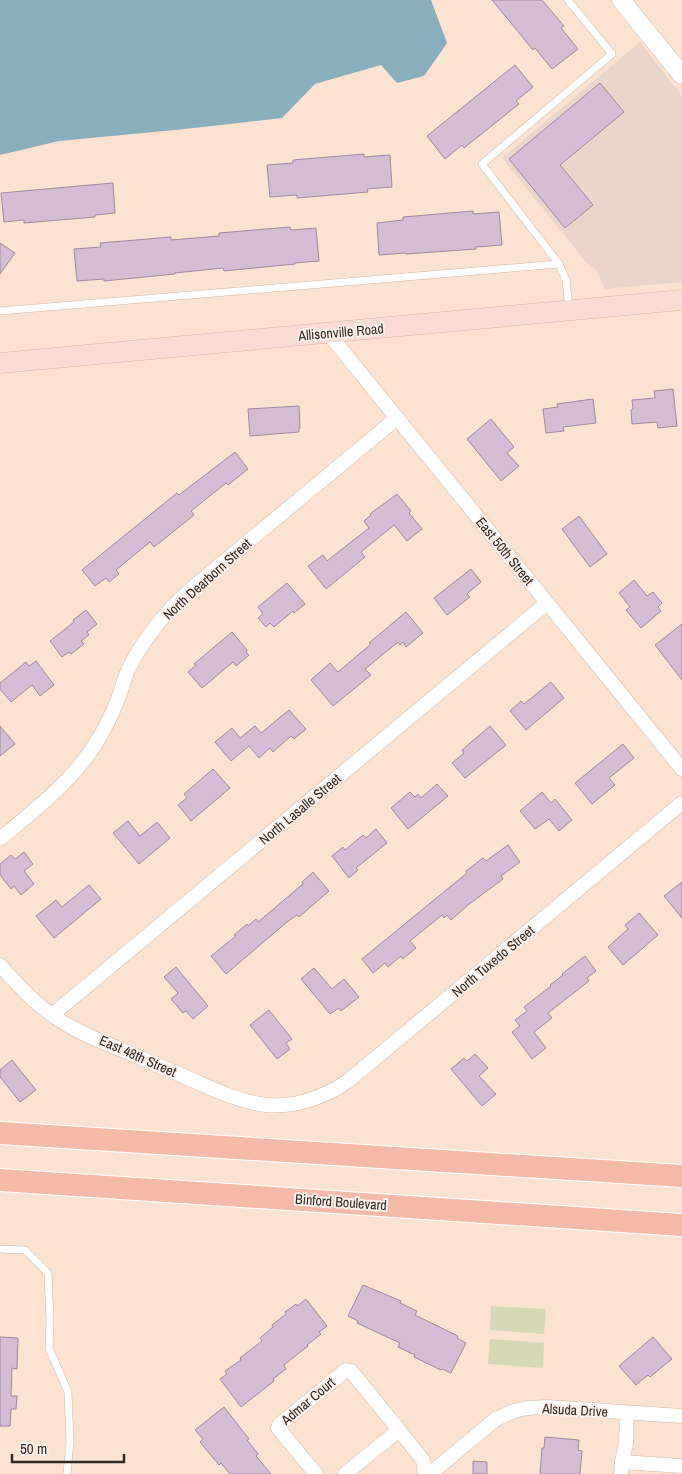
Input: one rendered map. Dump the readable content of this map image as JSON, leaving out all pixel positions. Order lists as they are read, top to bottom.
{
  "streets": {
    "main road": ["Allisonville Road", "Binford Boulevard"],
    "street": [
      "East 50th Street",
      "North Dearborn Street",
      "North Lasalle Street",
      "North Tuxedo Street",
      "East 48th Street",
      "Admar Court",
      "Alsuda Drive"
    ]
  },
  "crossings": [
    ["Allisonville Road", "East 50th Street"],
    ["East 50th Street", "North Dearborn Street"],
    ["East 50th Street", "North Lasalle Street"],
    ["North Lasalle Street", "East 48th Street"],
    ["North Tuxedo Street", "East 48th Street"]
  ],
  "scale_bar": "50 m"
}
